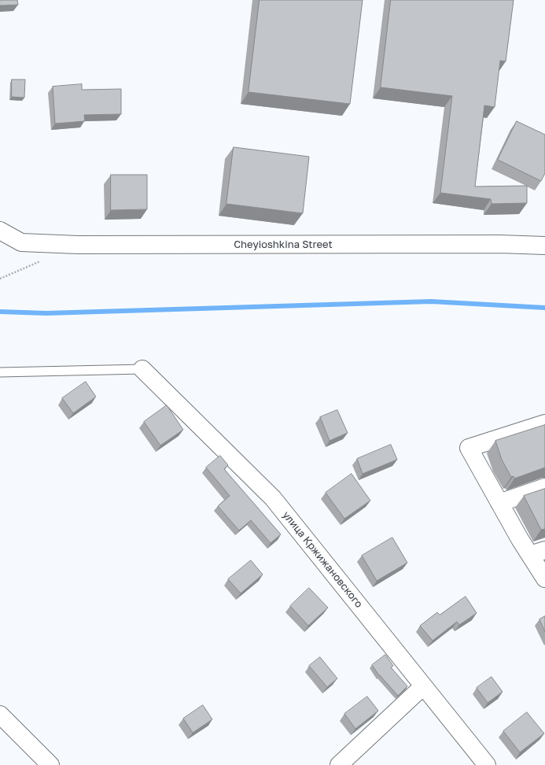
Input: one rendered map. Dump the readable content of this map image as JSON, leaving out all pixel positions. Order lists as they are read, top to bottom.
{
  "streets": {
    "street": ["Cheyioshkina Street", "улица Кржижановского"]
  }
}
